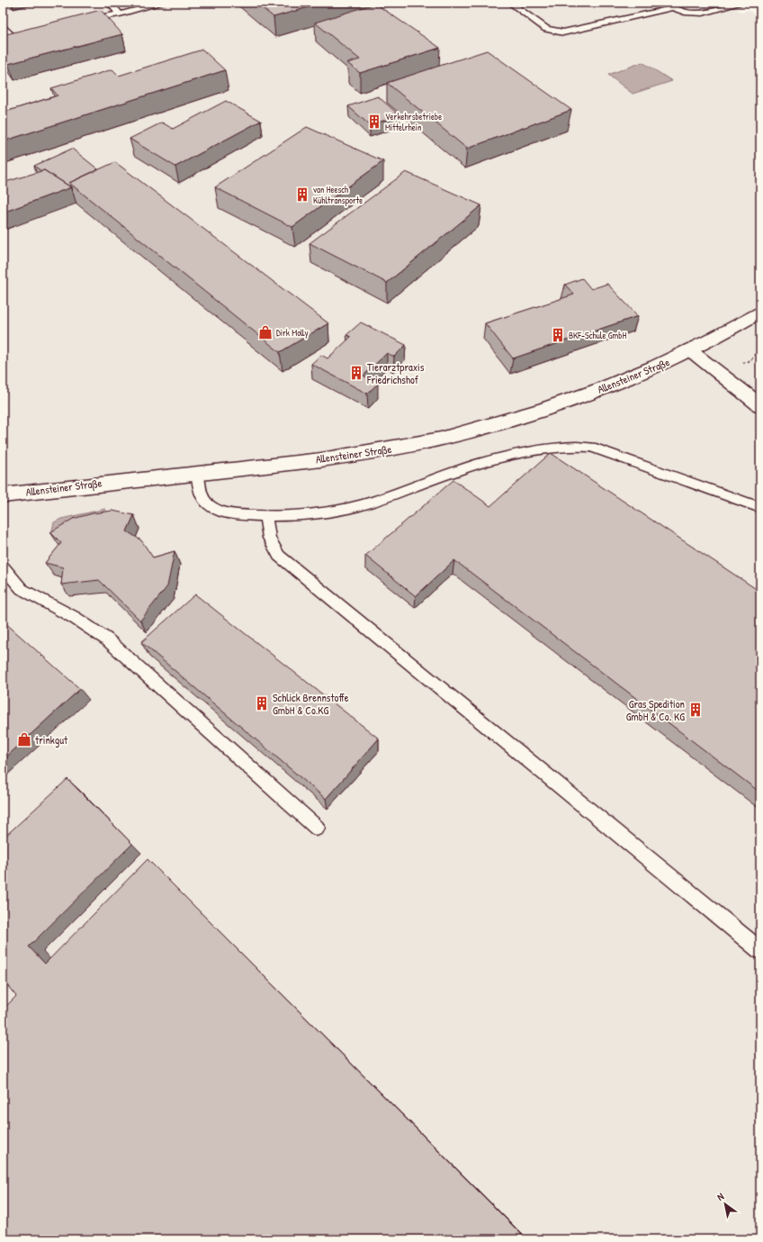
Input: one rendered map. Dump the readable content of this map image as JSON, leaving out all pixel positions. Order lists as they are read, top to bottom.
{
  "streets": {
    "street": ["Allensteiner Straße"]
  },
  "places": {
    "building": [
      "Verkehrsbetriebe Mittelrhein",
      "van Heesch Kühltransporte",
      "BKF-Schule GmbH",
      "Tierarztpraxis Friedrichshof",
      "Schlick Brennstoffe GmbH & Co.KG",
      "Gras Spedition GmbH & Co. KG"
    ],
    "shop": ["Dirk Molly", "trinkgut"]
  },
  "north": "top left"
}
